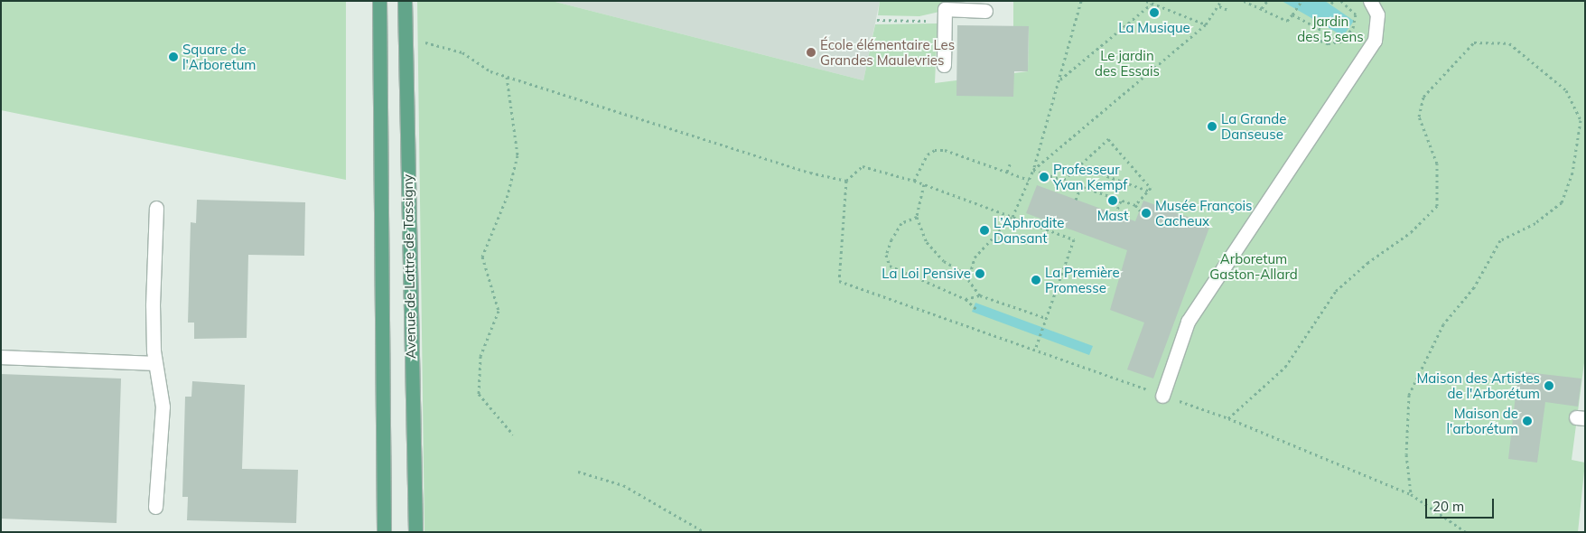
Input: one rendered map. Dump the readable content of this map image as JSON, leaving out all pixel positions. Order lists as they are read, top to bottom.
{
  "streets": {
    "main road": ["Avenue de Lattre de Tassigny"]
  },
  "parks": ["Jardin des 5 sens", "Le jardin des Essais", "Arboretum Gaston-Allard"],
  "places": [
    "La Musique",
    "École élémentaire Les Grandes Maulevries",
    "Square de l'Arboretum",
    "La Grande Danseuse",
    "Professeur Yvan Kempf",
    "Mast",
    "Musée François Cacheux",
    "L’Aphrodite Dansant",
    "La Loi Pensive",
    "La Première Promesse",
    "Maison des Artistes de l'Arborétum",
    "Maison de l'arborétum"
  ],
  "scale_bar": "20 m"
}
